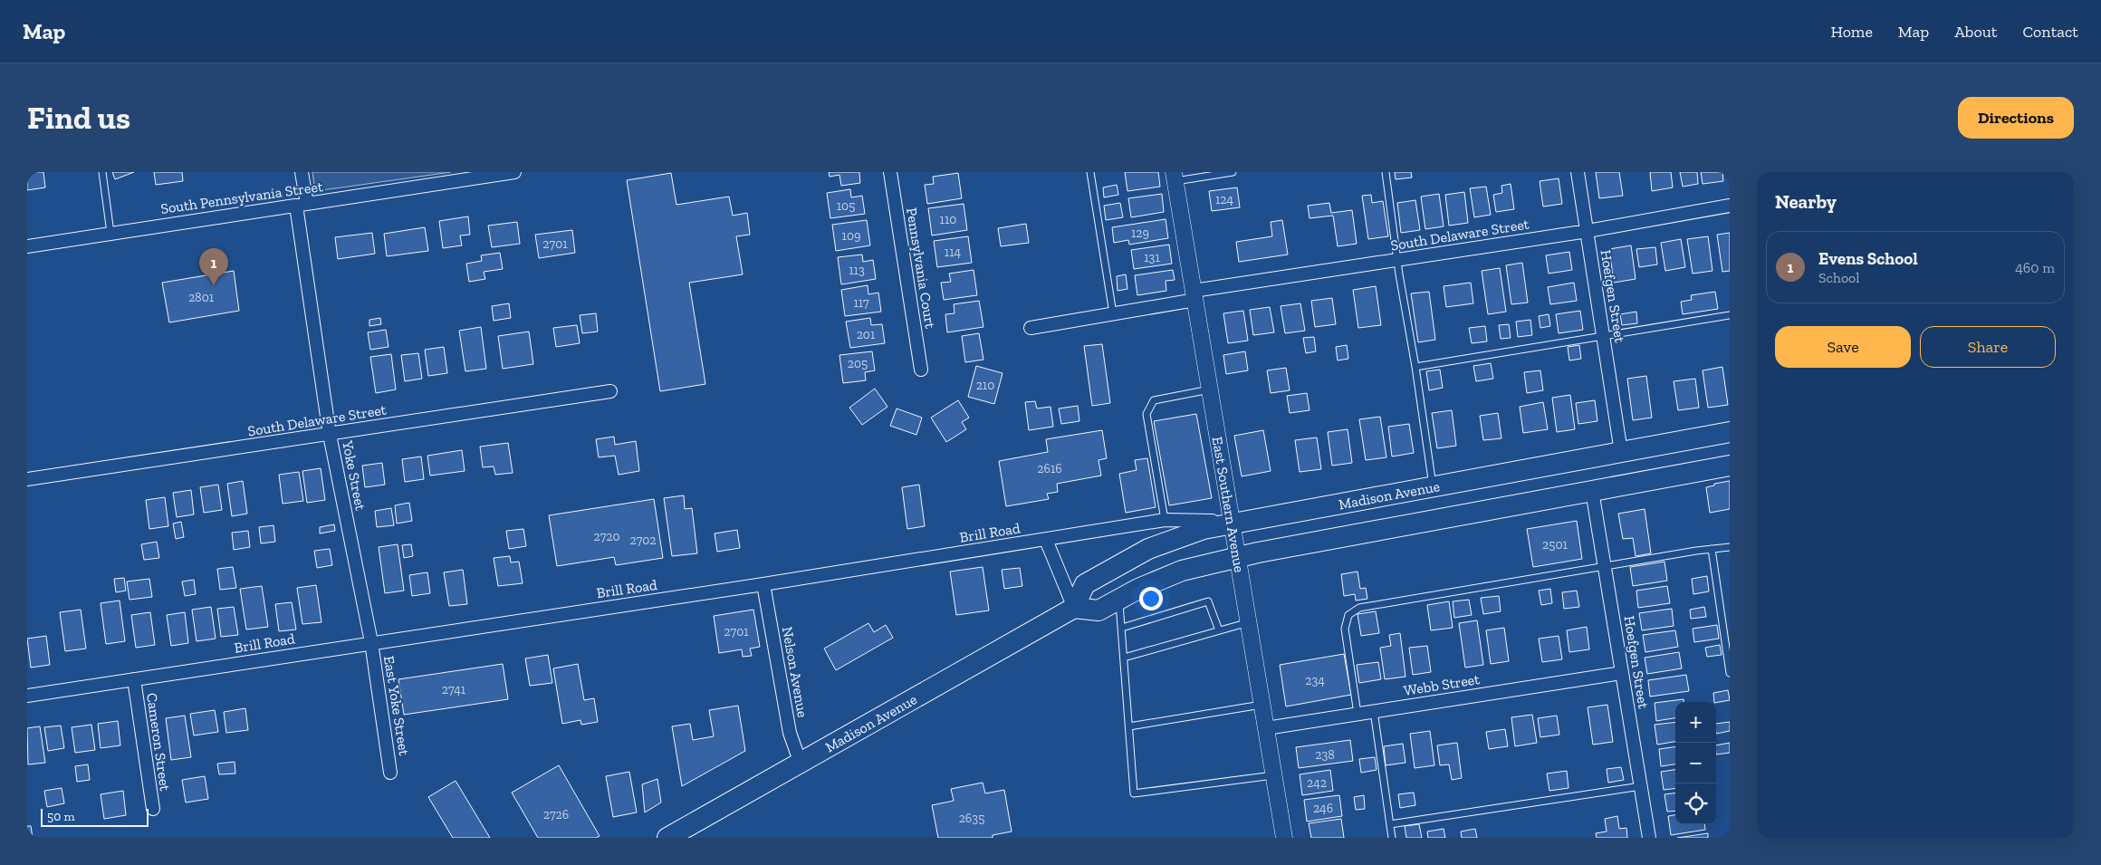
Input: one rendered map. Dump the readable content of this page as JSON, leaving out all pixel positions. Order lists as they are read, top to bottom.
{
  "streets": {
    "main road": ["Madison Avenue"],
    "street": [
      "South Pennsylvania Street",
      "South Delaware Street",
      "Pennsylvania Court",
      "Hoefgen Street",
      "Yoke Street",
      "East Southern Avenue",
      "Brill Road",
      "Nelson Avenue",
      "Webb Street",
      "East Yoke Street",
      "Cameron Street"
    ]
  },
  "crossings": [
    ["South Pennsylvania Street", "Yoke Street"],
    ["South Delaware Street", "Hoefgen Street"],
    ["South Delaware Street", "Yoke Street"],
    ["South Delaware Street", "East Southern Avenue"],
    ["Hoefgen Street", "Madison Avenue"],
    ["Hoefgen Street", "Webb Street"],
    ["Yoke Street", "Brill Road"],
    ["Yoke Street", "East Yoke Street"],
    ["Madison Avenue", "East Southern Avenue"],
    ["Madison Avenue", "Brill Road"],
    ["Madison Avenue", "Nelson Avenue"],
    ["East Southern Avenue", "Brill Road"],
    ["East Southern Avenue", "Webb Street"],
    ["Brill Road", "Nelson Avenue"],
    ["Brill Road", "East Yoke Street"],
    ["Brill Road", "Cameron Street"]
  ],
  "house_numbers": [
    "124",
    "105",
    "110",
    "129",
    "109",
    "2701",
    "114",
    "131",
    "113",
    "2801",
    "117",
    "201",
    "205",
    "210",
    "2616",
    "2720",
    "2702",
    "2501",
    "2701",
    "234",
    "2741",
    "238",
    "242",
    "246",
    "2726",
    "2635"
  ],
  "scale_bar": "50 m",
  "page": {
    "header": "Map",
    "nav": [
      "Home",
      "Map",
      "About",
      "Contact"
    ],
    "buttons": [
      "Directions",
      ["Save", "Share"]
    ],
    "title": "Find us",
    "heading": "Nearby",
    "list": [
      {
        "mark": "1",
        "name": "Evens School",
        "note": "School",
        "value": "460 m"
      }
    ],
    "pins": "1",
    "map_buttons": ["+", "−"],
    "scale": "50 m"
  }
}
